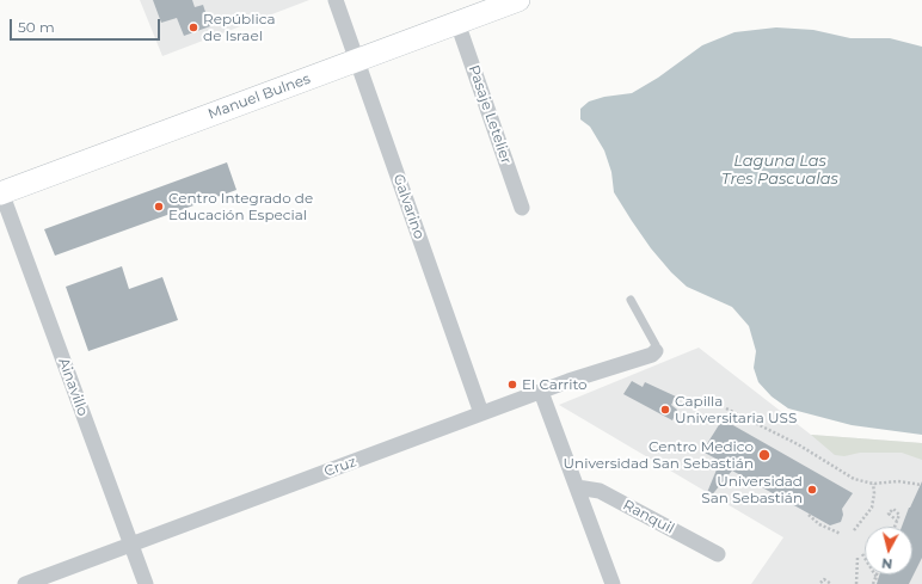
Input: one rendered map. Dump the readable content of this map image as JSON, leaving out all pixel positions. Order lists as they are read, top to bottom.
{
  "streets": {
    "main road": ["Manuel Bulnes"],
    "street": [
      "Pasaje Letelier",
      "Galvarino",
      "Ainavillo",
      "Cruz",
      "Ranquil"
    ]
  },
  "crossings": [
    ["Manuel Bulnes", "Pasaje Letelier"],
    ["Manuel Bulnes", "Galvarino"],
    ["Manuel Bulnes", "Ainavillo"],
    ["Galvarino", "Cruz"],
    ["Ainavillo", "Cruz"]
  ],
  "water": ["Laguna Las Tres Pascualas"],
  "places": [
    "República de Israel",
    "Centro Integrado de Educación Especial",
    "El Carrito",
    "Capilla Universitaria USS",
    "Centro Medico Universidad San Sebastián",
    "Universidad San Sebastián"
  ],
  "scale_bar": "50 m",
  "north": "bottom"
}
